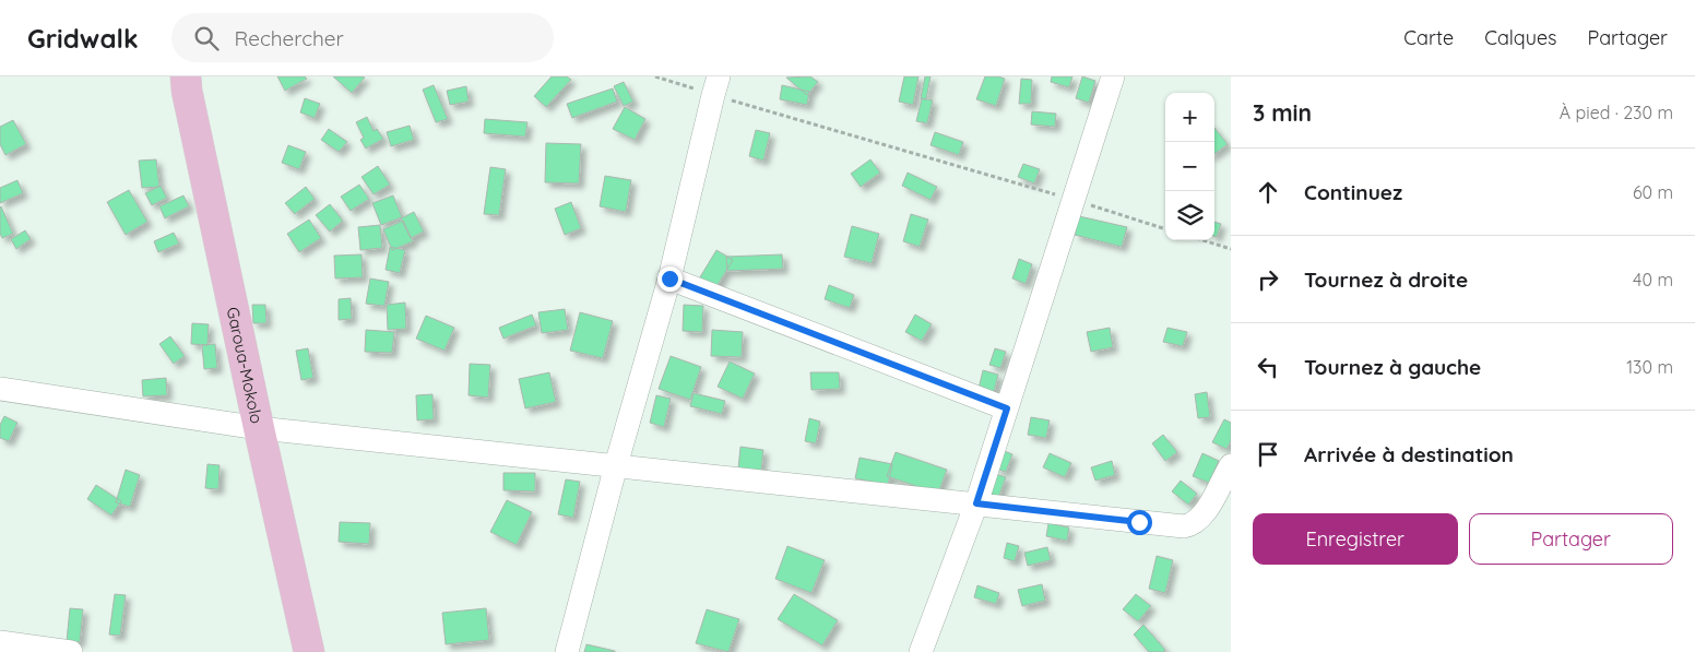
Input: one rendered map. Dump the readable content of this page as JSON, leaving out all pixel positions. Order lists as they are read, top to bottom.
{
  "streets": {
    "main road": ["Garoua-Mokolo"]
  },
  "page": {
    "header": "Gridwalk",
    "search": "Rechercher",
    "nav": ["Carte", "Calques", "Partager"],
    "heading": ["3 min", "À pied · 230 m"],
    "map_buttons": ["+", "−"],
    "list": [
      ["Continuez", "60 m"],
      ["Tournez à droite", "40 m"],
      ["Tournez à gauche", "130 m"],
      "Arrivée à destination"
    ],
    "buttons": ["Enregistrer", "Partager"]
  }
}
